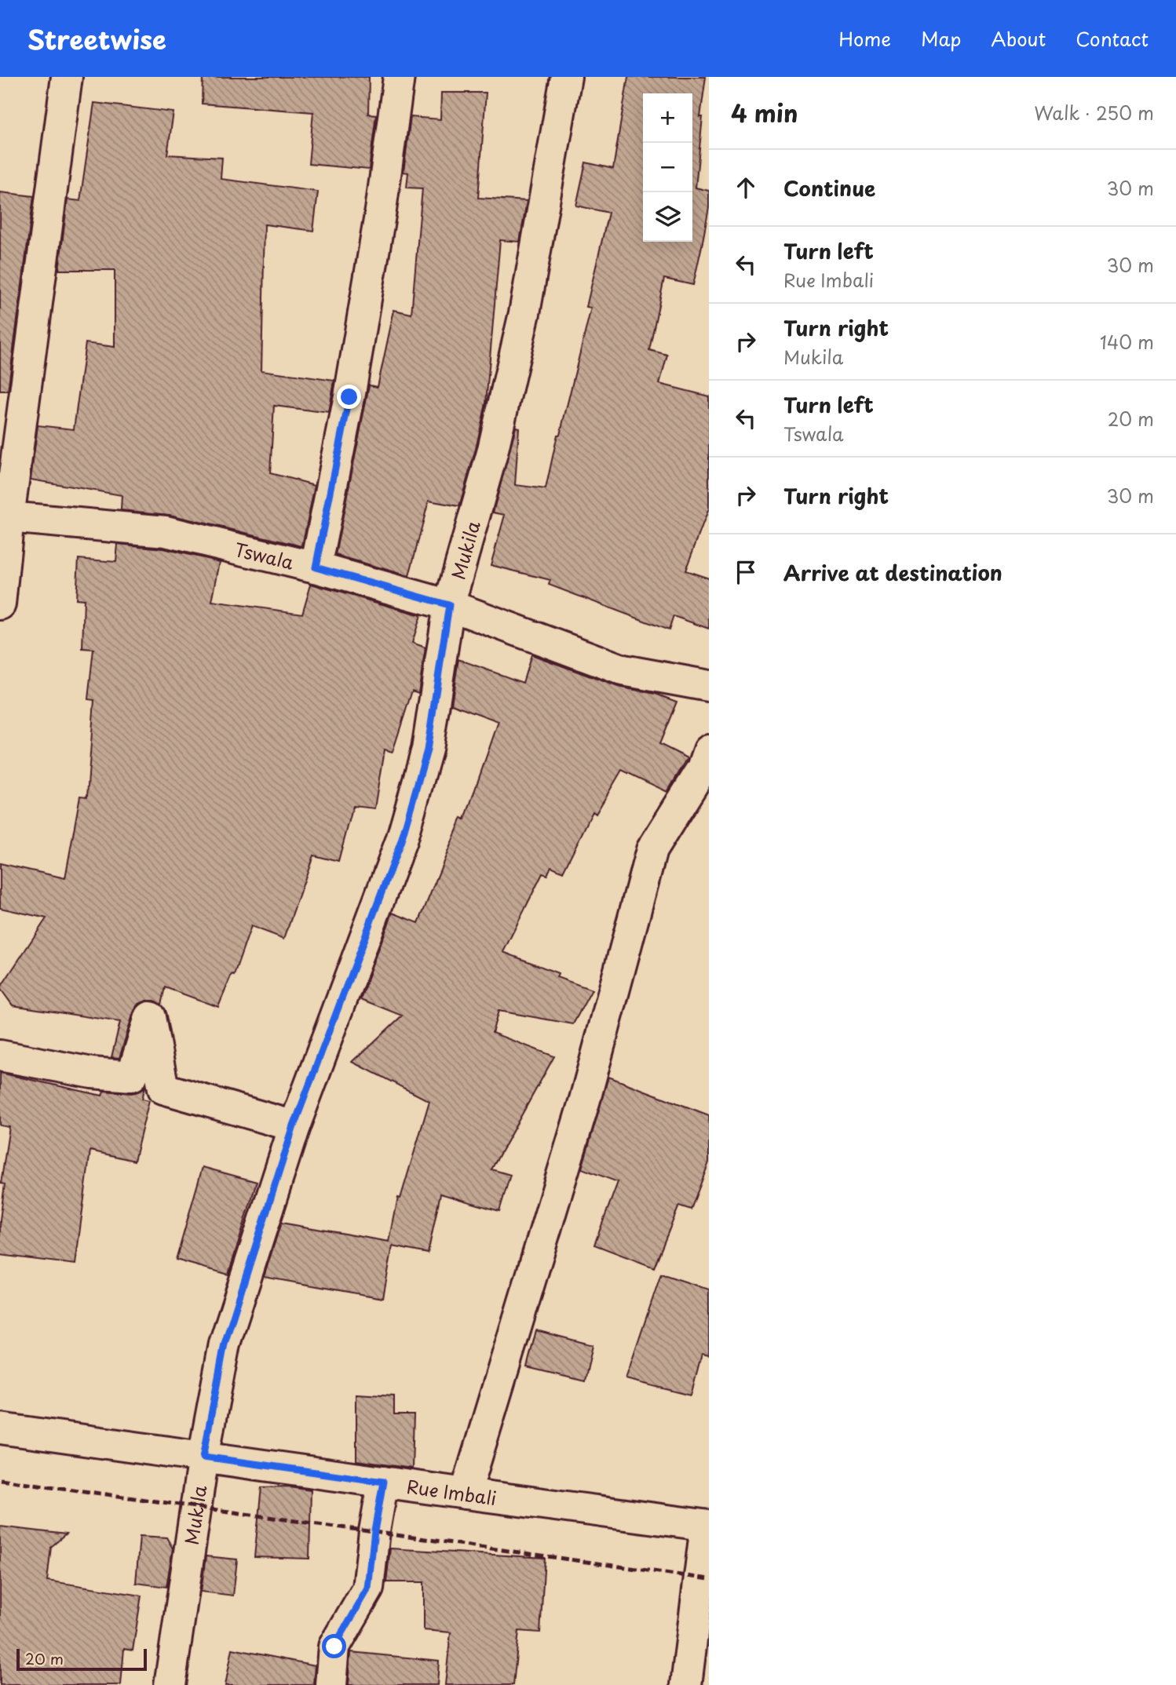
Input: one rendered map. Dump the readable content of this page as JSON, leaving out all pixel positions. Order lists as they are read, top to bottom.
{
  "streets": {
    "street": ["Mukila", "Tswala", "Rue Imbali"]
  },
  "crossings": [
    ["Mukila", "Tswala"],
    ["Mukila", "Rue Imbali"]
  ],
  "scale_bar": "20 m",
  "page": {
    "header": "Streetwise",
    "nav": [
      "Home",
      "Map",
      "About",
      "Contact"
    ],
    "heading": ["4 min", "Walk · 250 m"],
    "map_buttons": ["+", "−"],
    "list": [
      ["Continue", "30 m"],
      ["Turn left", "Rue Imbali", "30 m"],
      ["Turn right", "Mukila", "140 m"],
      ["Turn left", "Tswala", "20 m"],
      ["Turn right", "30 m"],
      "Arrive at destination"
    ],
    "scale": "20 m"
  }
}
